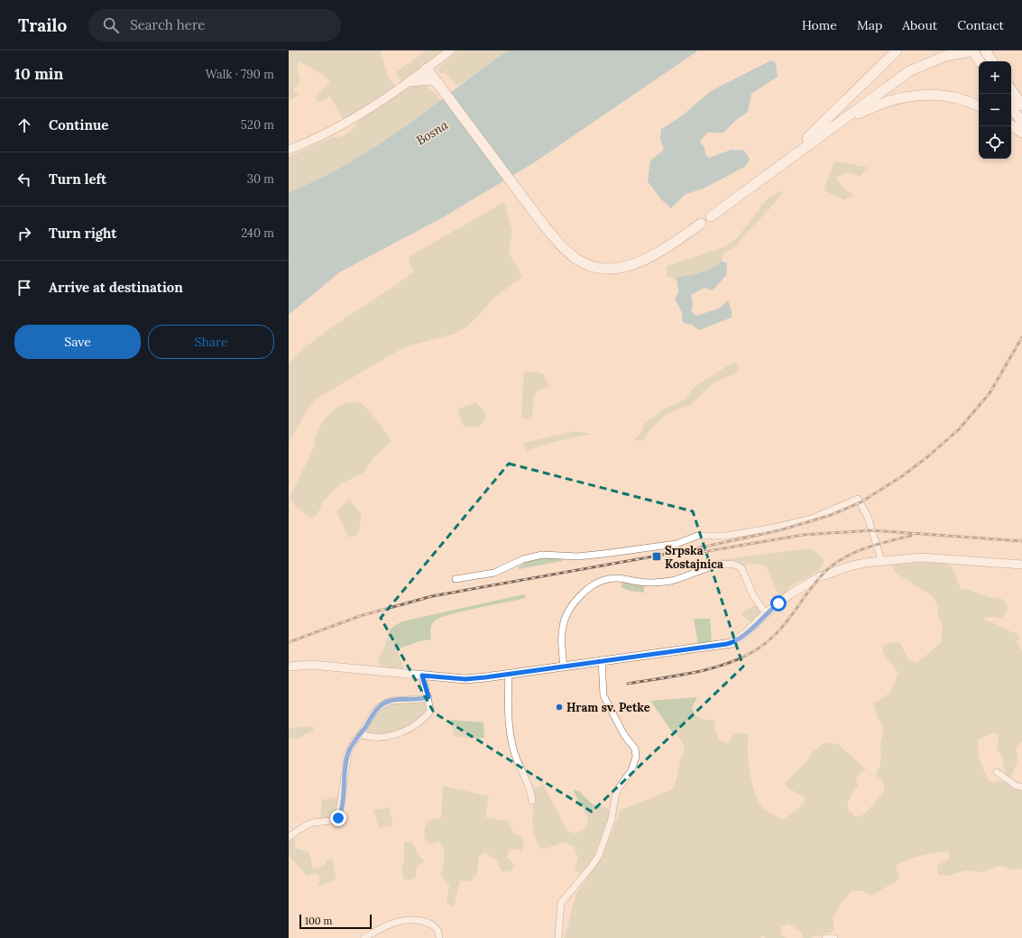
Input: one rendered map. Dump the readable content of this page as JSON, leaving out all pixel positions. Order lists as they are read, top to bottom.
{
  "water": ["Bosna"],
  "places": {
    "transit": ["Srpska Kostajnica"],
    "other": ["Hram sv. Petke"]
  },
  "scale_bar": "100 m",
  "page": {
    "header": "Trailo",
    "search": "Search here",
    "nav": [
      "Home",
      "Map",
      "About",
      "Contact"
    ],
    "heading": ["10 min", "Walk · 790 m"],
    "map_buttons": ["+", "−"],
    "list": [
      ["Continue", "520 m"],
      ["Turn left", "30 m"],
      ["Turn right", "240 m"],
      "Arrive at destination"
    ],
    "buttons": ["Save", "Share"],
    "scale": "100 m"
  }
}
